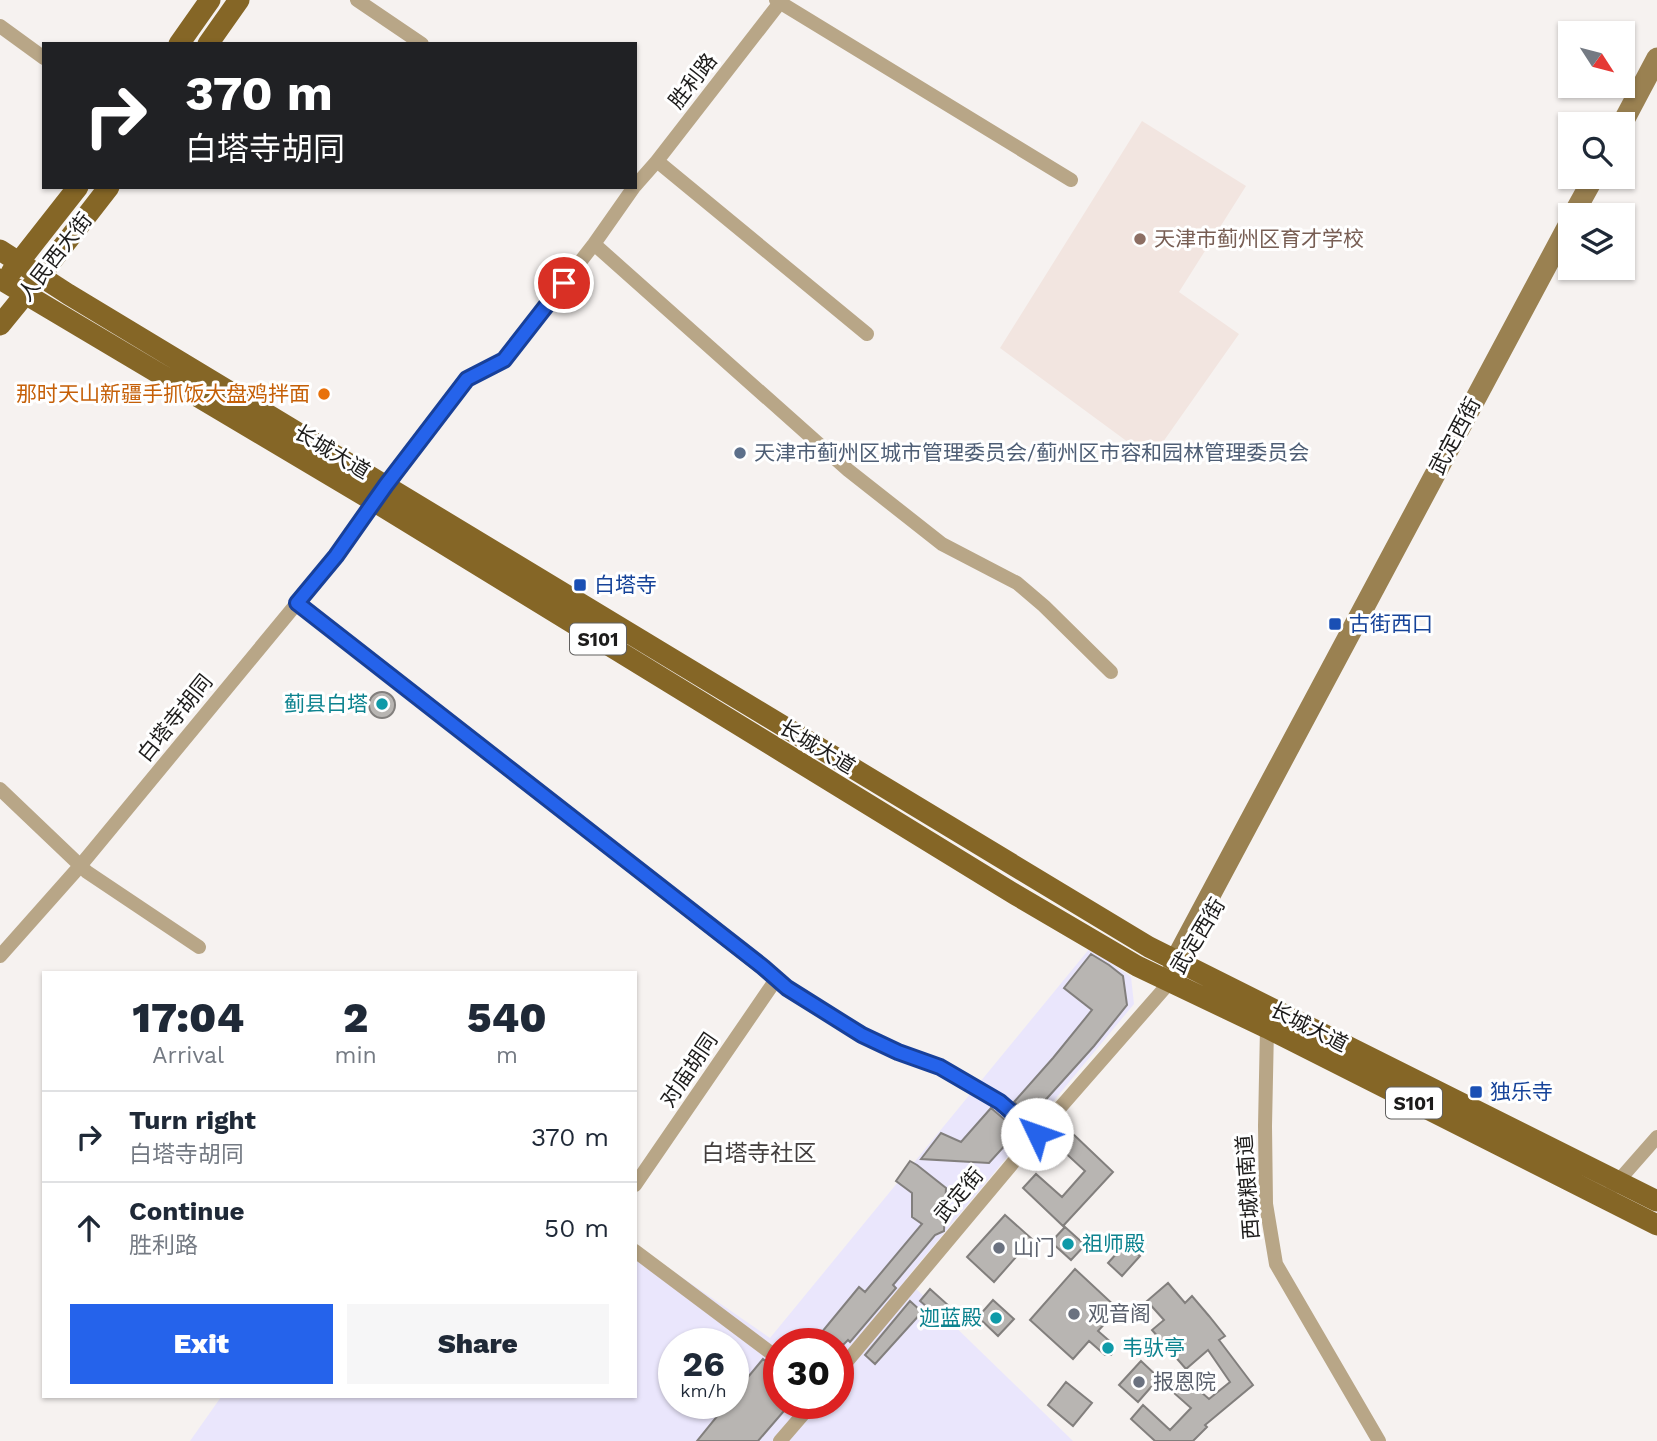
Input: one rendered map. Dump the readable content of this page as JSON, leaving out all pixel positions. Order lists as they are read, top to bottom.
{
  "streets": {
    "main road": ["人民西大街", "长城大道", "S101"],
    "street": [
      "胜利路",
      "武定西街",
      "白塔寺胡同",
      "对庙胡同",
      "西城粮南道",
      "武定街"
    ]
  },
  "crossings": [
    ["胜利路", "长城大道"],
    ["胜利路", "白塔寺胡同"],
    ["人民西大街", "长城大道"],
    ["武定西街", "长城大道"],
    ["武定西街", "武定街"],
    ["长城大道", "白塔寺胡同"],
    ["长城大道", "西城粮南道"],
    ["长城大道", "武定街"]
  ],
  "districts": ["白塔寺社区"],
  "places": {
    "other": [
      "天津市蓟州区育才学校",
      "那时天山新疆手抓饭大盘鸡拌面",
      "天津市蓟州区城市管理委员会/蓟州区市容和园林管理委员会",
      "蓟县白塔",
      "祖师殿",
      "山门",
      "观音阁",
      "迦蓝殿",
      "韦驮亭",
      "报恩院"
    ],
    "transit": ["白塔寺", "古街西口", "独乐寺"]
  },
  "north": "bottom right",
  "page": {
    "turn": ["370 m", "白塔寺胡同"],
    "eta": [
      "17:04",
      "Arrival",
      "2",
      "min",
      "540",
      "m"
    ],
    "list": [
      {
        "name": "Turn right",
        "note": "白塔寺胡同",
        "value": "370 m"
      },
      {
        "name": "Continue",
        "note": "胜利路",
        "value": "50 m"
      }
    ],
    "buttons": ["Exit", "Share"],
    "speed": "26 km/h",
    "limit": "30"
  }
}
